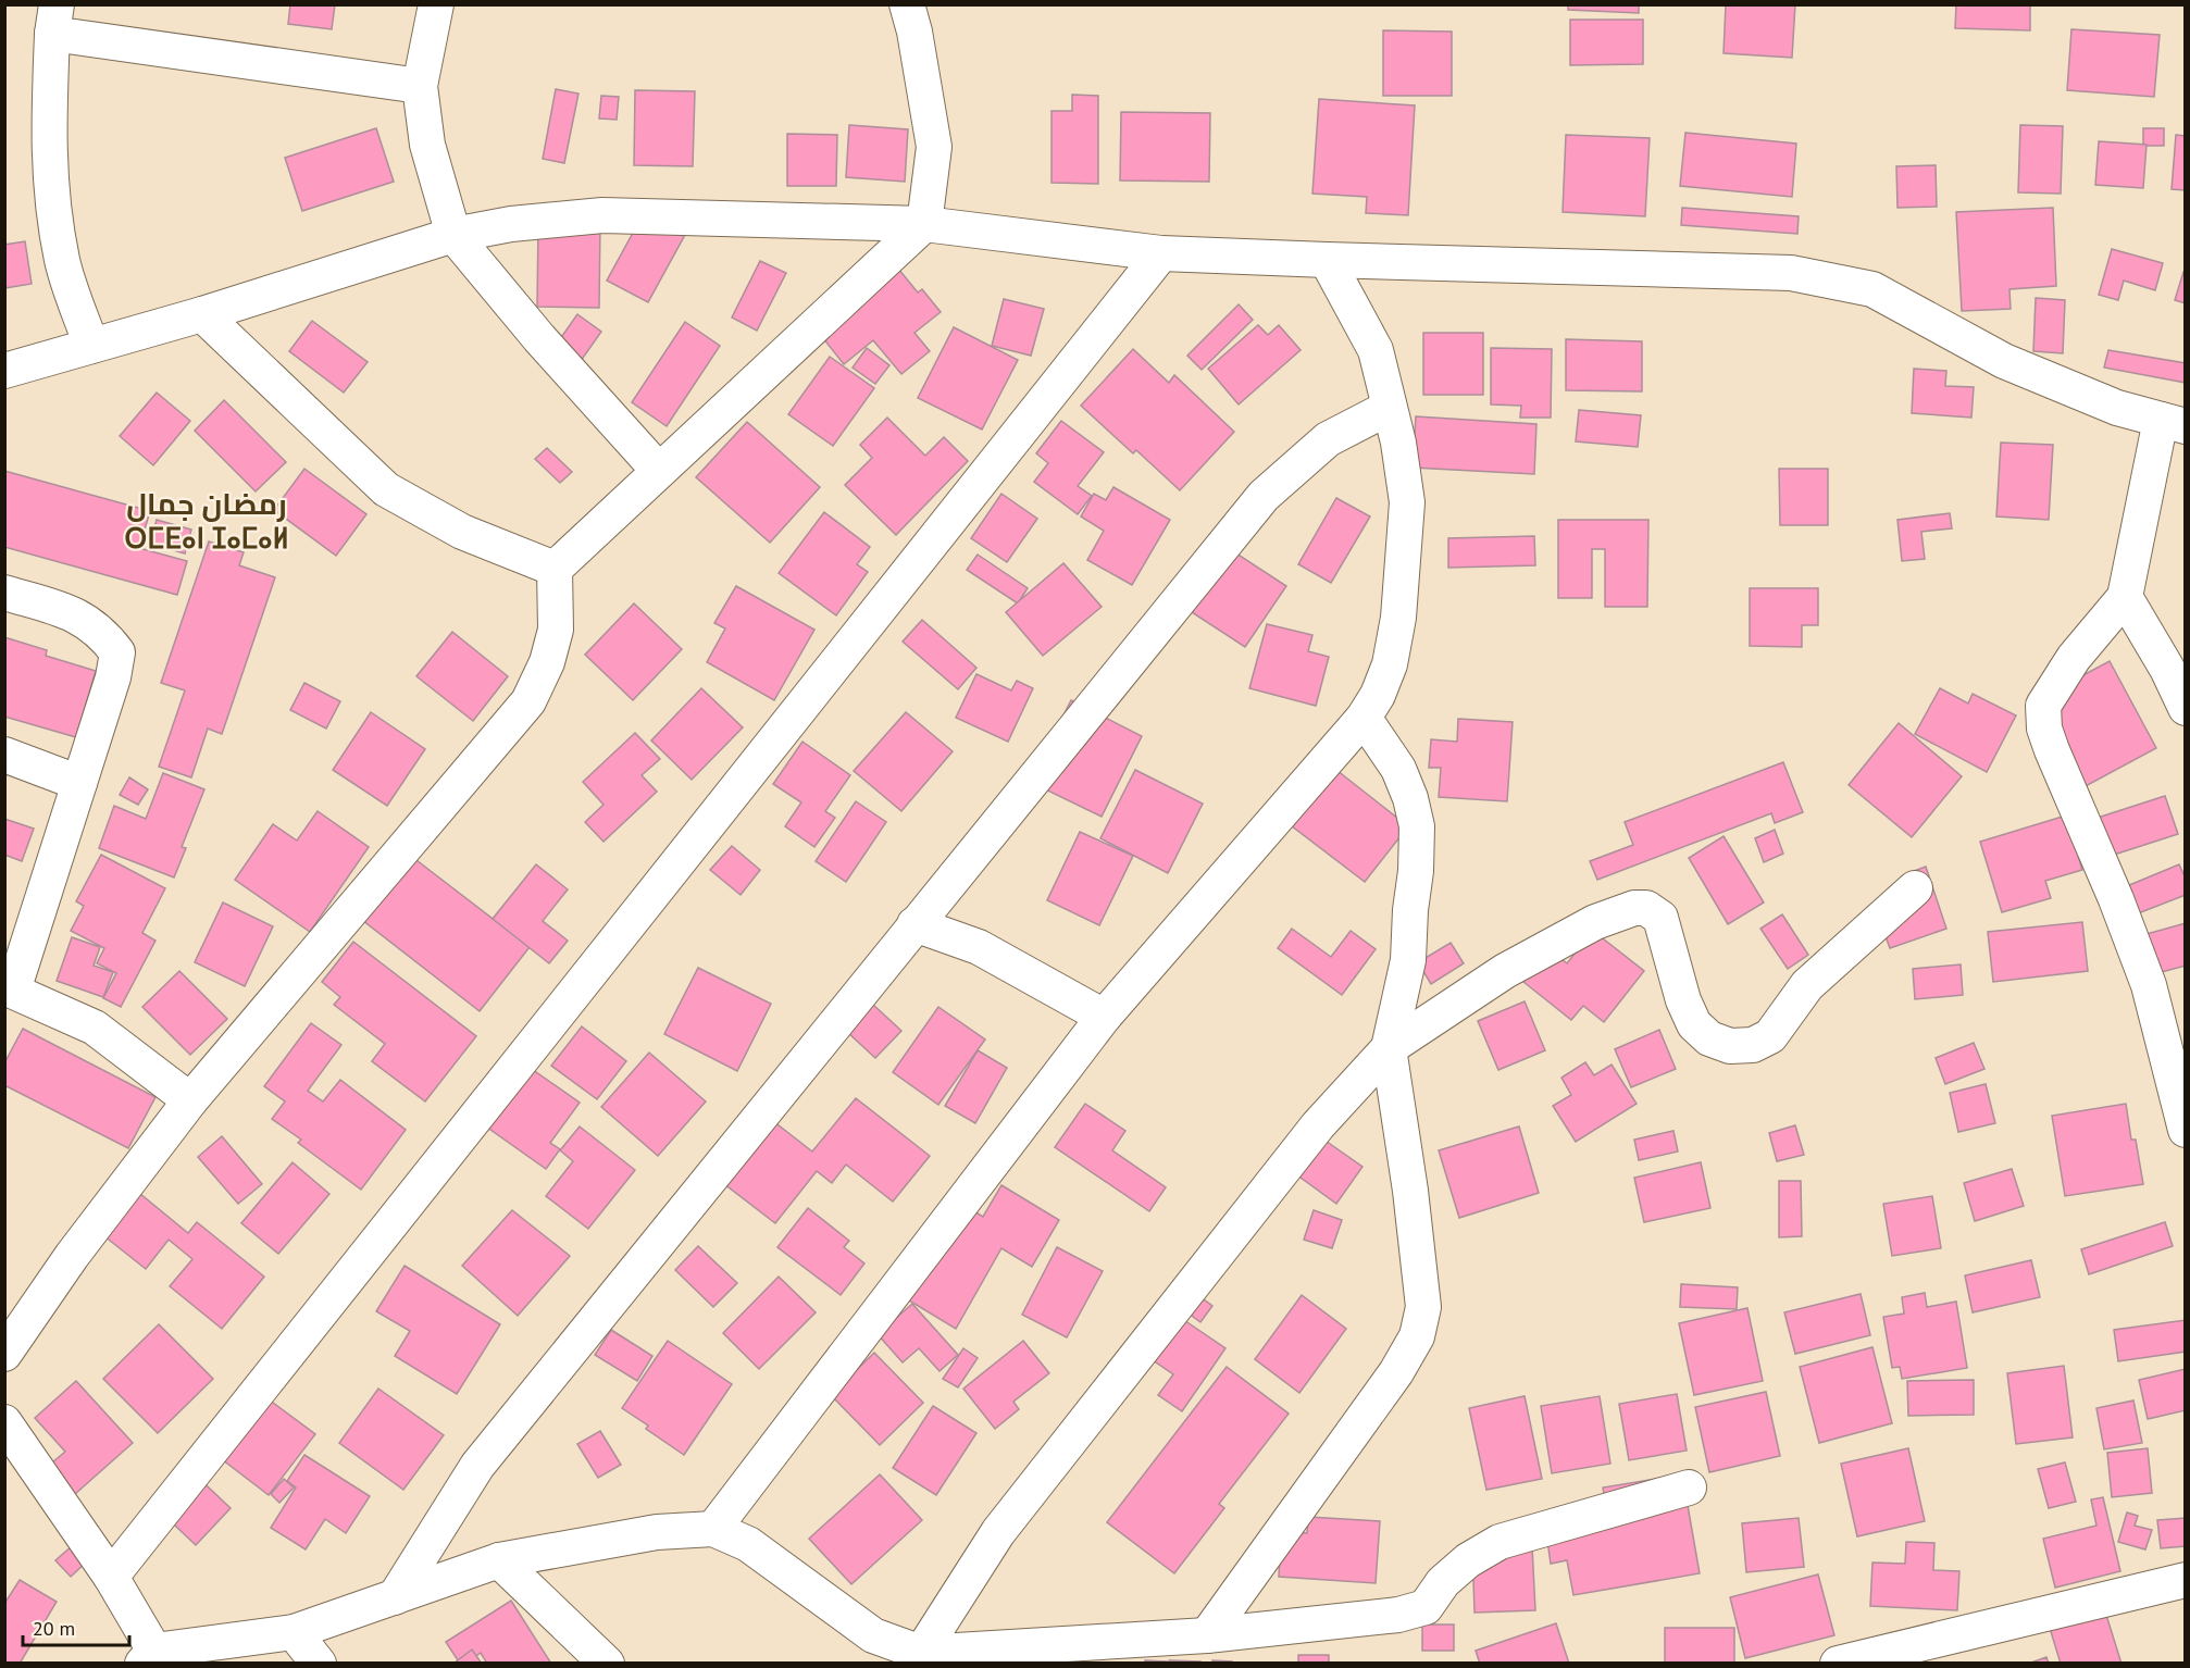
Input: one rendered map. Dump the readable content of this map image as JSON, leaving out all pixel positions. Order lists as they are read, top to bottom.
{
  "districts": ["رمضان جمال ⵔⵎⴹⴰⵏ ⵊⴰⵎⴰⵍ"],
  "scale_bar": "20 m"
}
